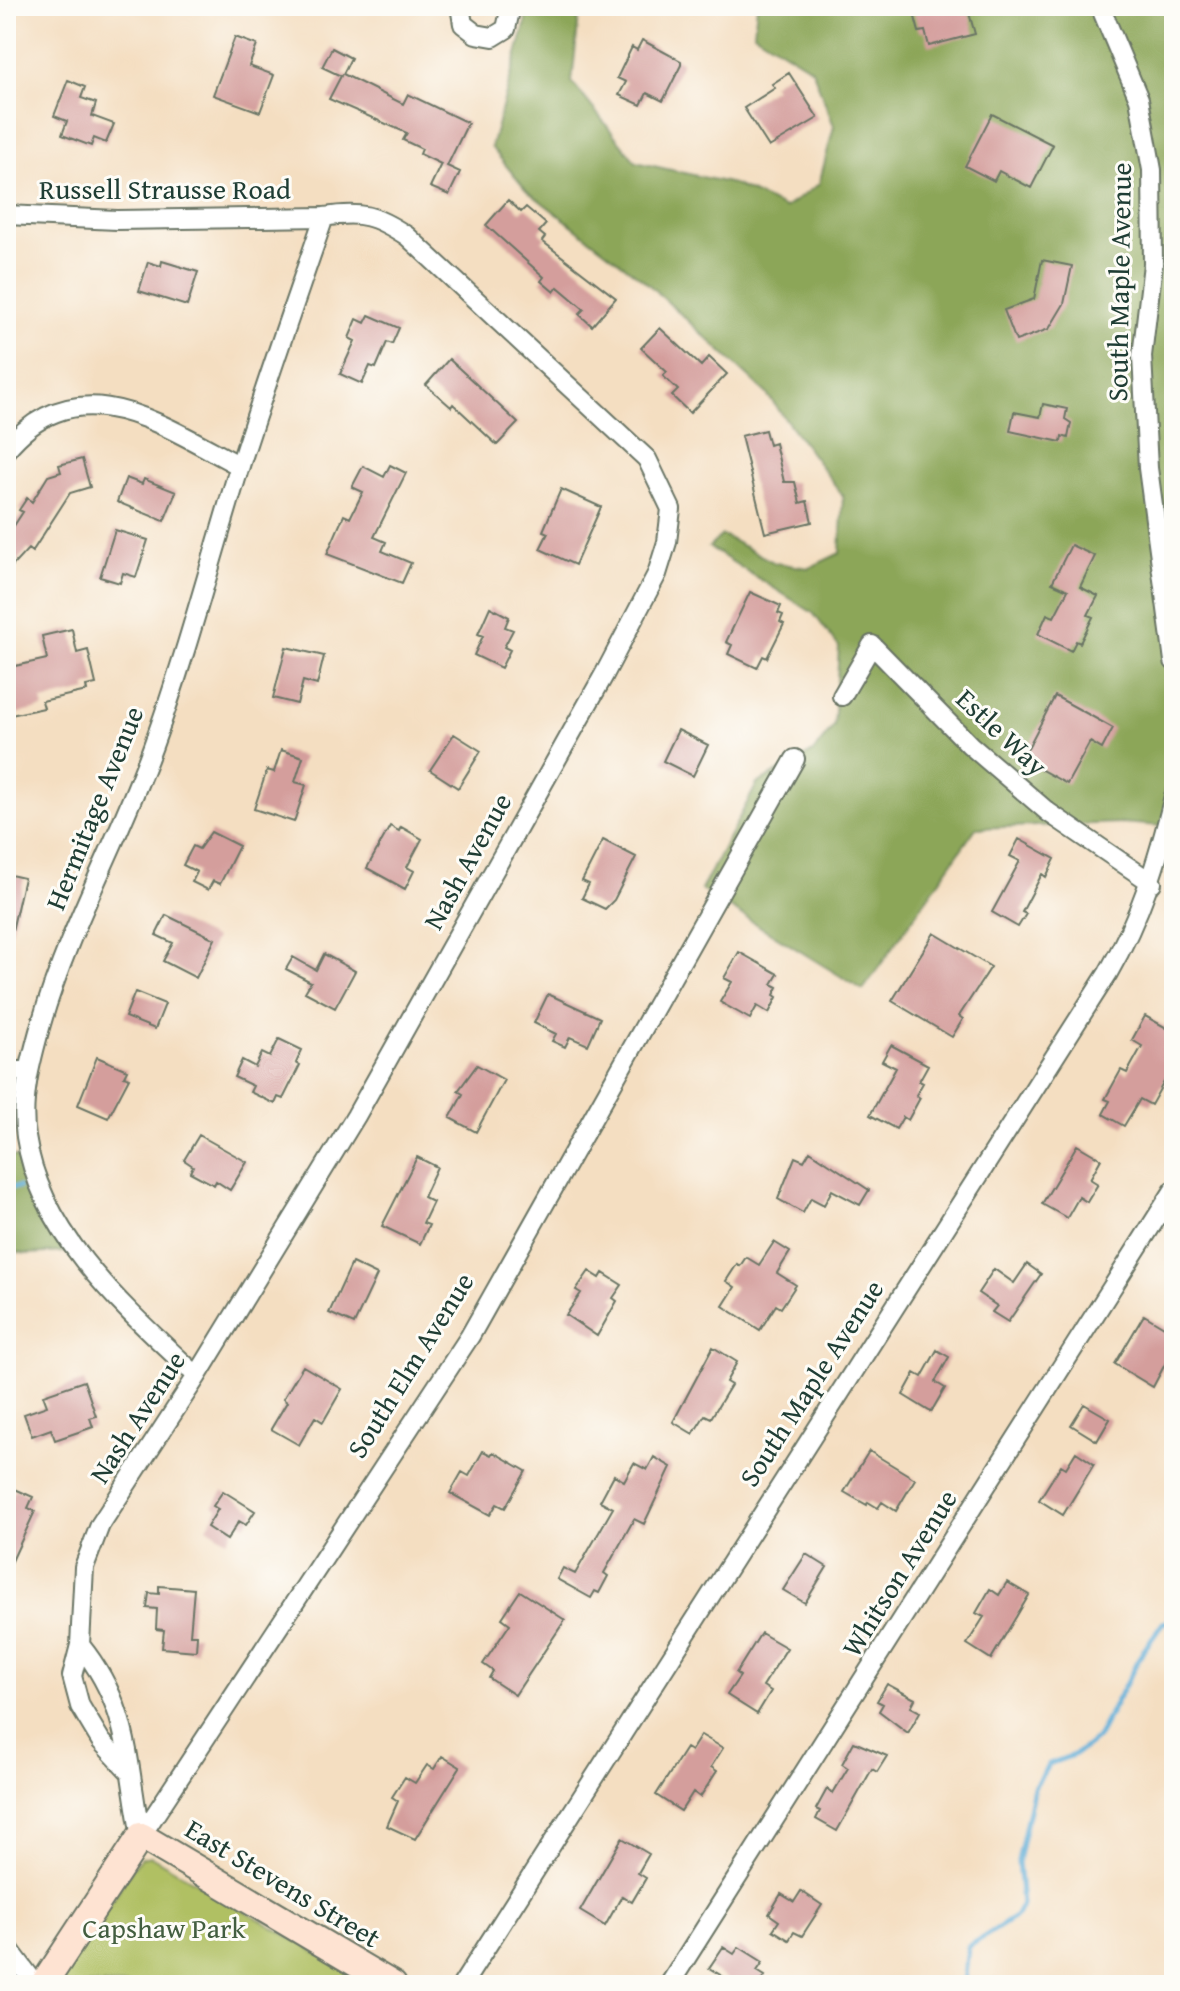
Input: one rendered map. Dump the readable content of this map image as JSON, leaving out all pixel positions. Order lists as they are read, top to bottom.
{
  "streets": {
    "street": [
      "Russell Strausse Road",
      "South Maple Avenue",
      "Estle Way",
      "Hermitage Avenue",
      "Nash Avenue",
      "South Elm Avenue",
      "Whitson Avenue",
      "East Stevens Street"
    ]
  },
  "crossings": [
    ["Russell Strausse Road", "Hermitage Avenue"],
    ["Russell Strausse Road", "Nash Avenue"],
    ["South Maple Avenue", "Estle Way"],
    ["Hermitage Avenue", "Nash Avenue"],
    ["South Elm Avenue", "East Stevens Street"]
  ],
  "parks": ["Capshaw Park"]
}
